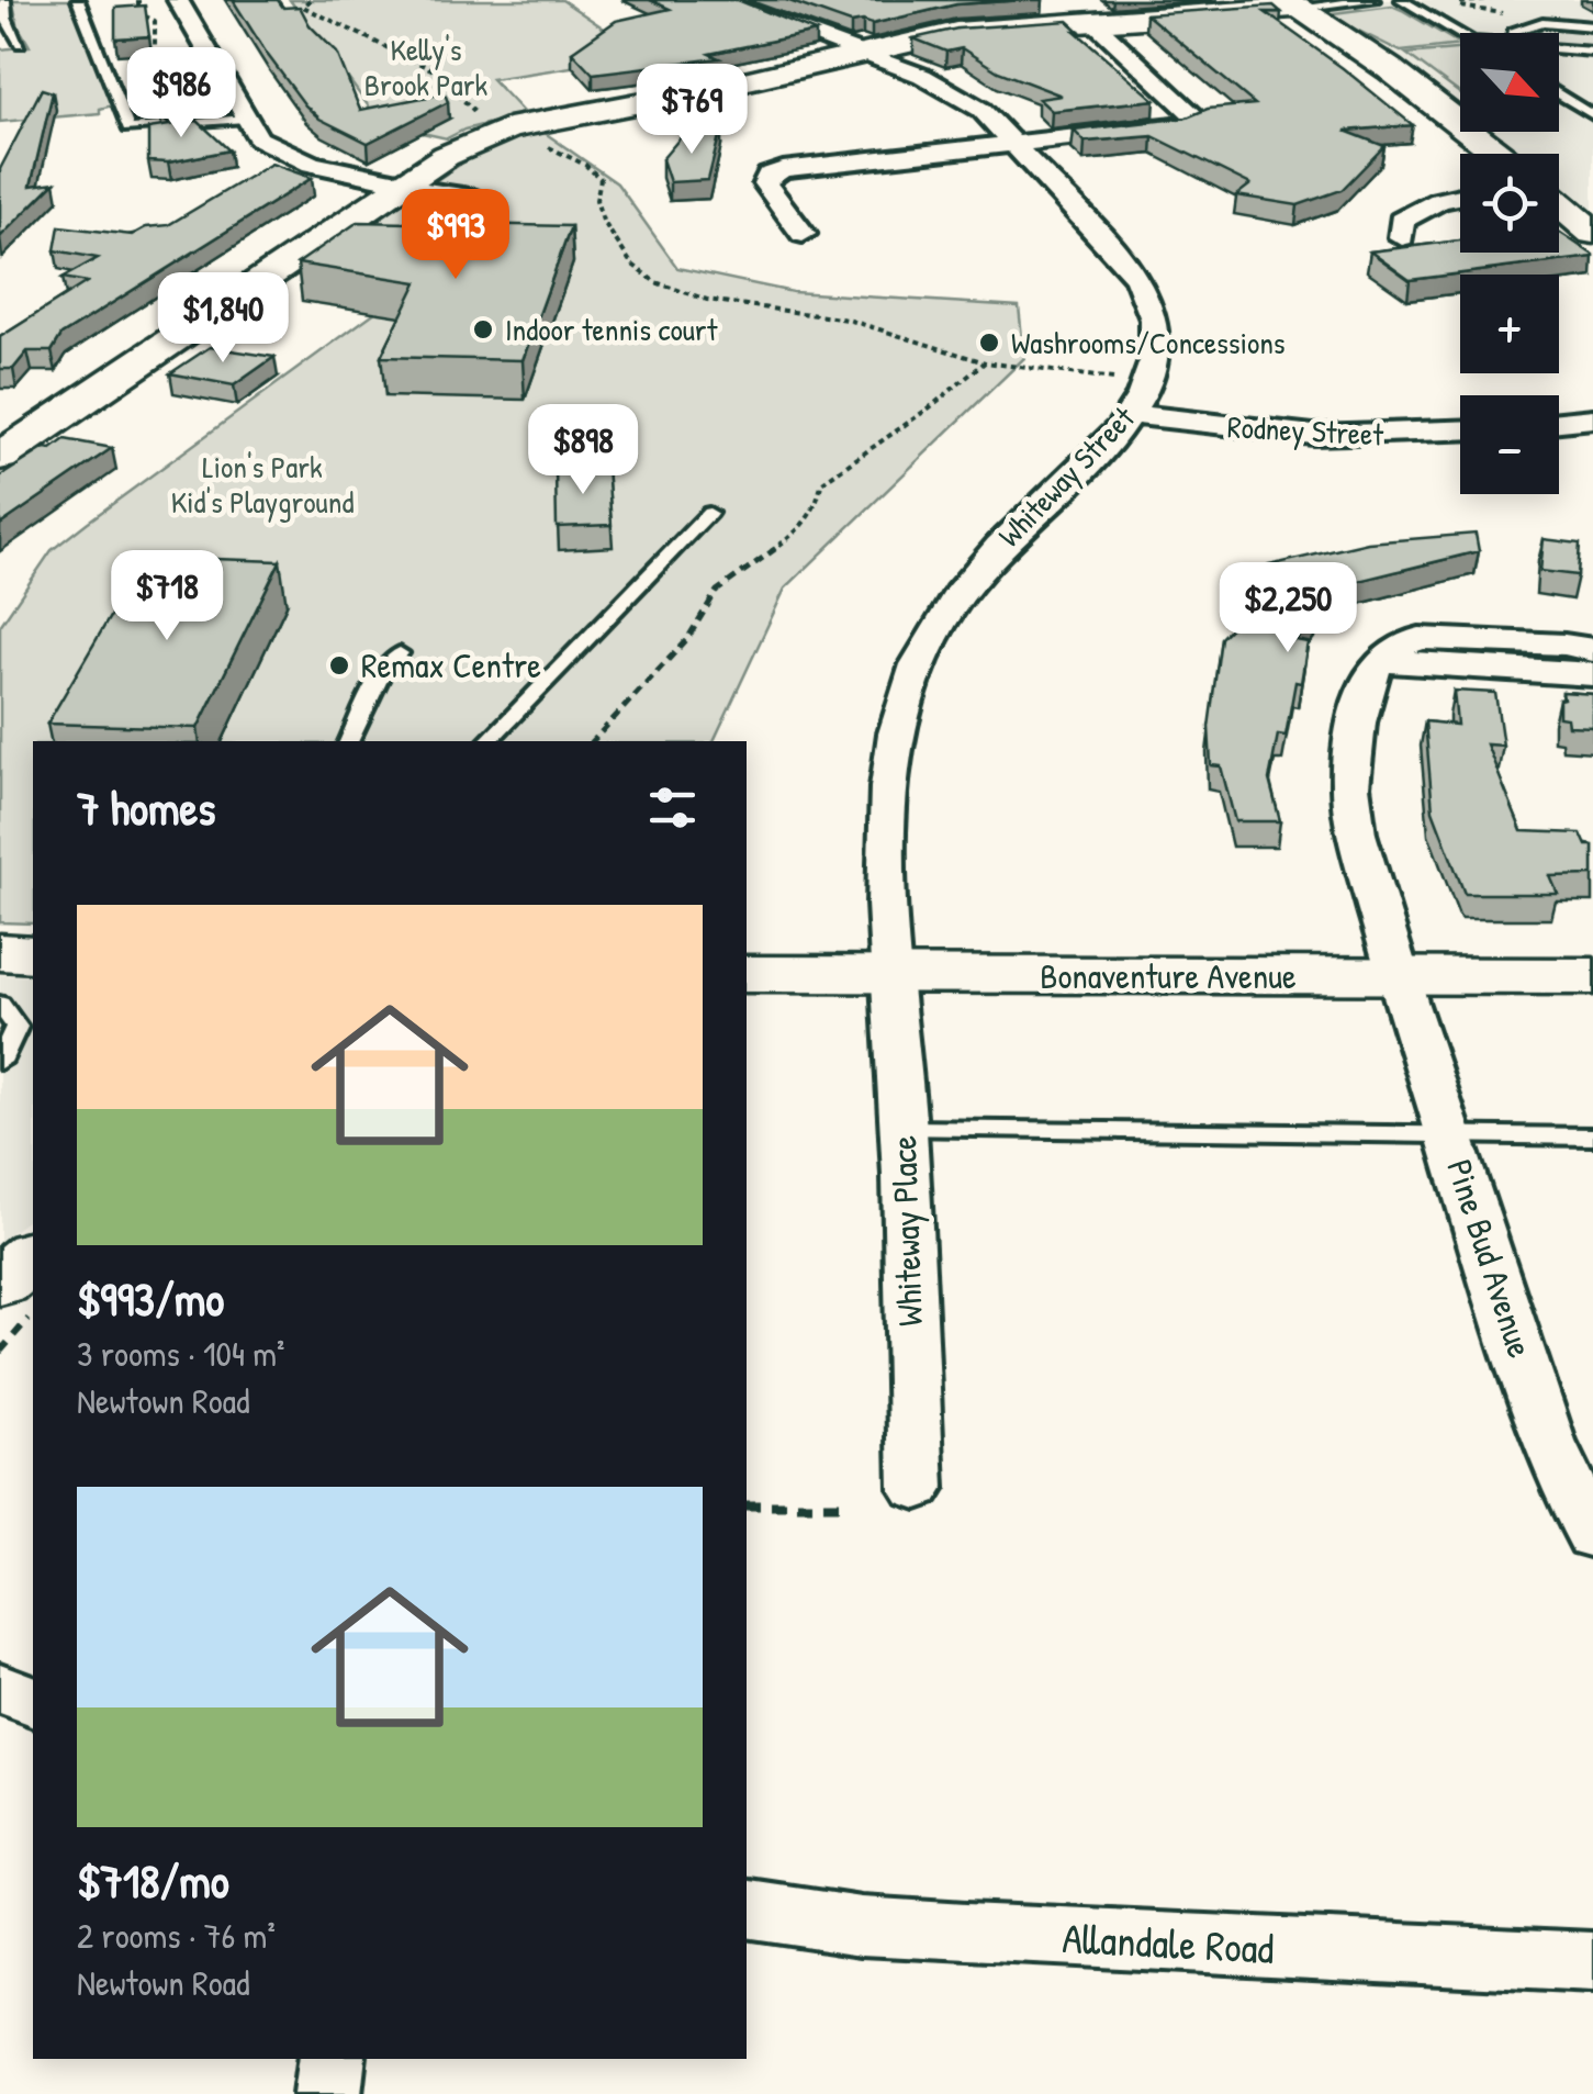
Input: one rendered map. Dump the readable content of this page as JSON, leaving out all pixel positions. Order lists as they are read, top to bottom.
{
  "streets": {
    "street": [
      "Rodney Street",
      "Whiteway Street",
      "Bonaventure Avenue",
      "Whiteway Place",
      "Pine Bud Avenue",
      "Allandale Road"
    ]
  },
  "crossings": [
    ["Rodney Street", "Whiteway Street"],
    ["Whiteway Street", "Bonaventure Avenue"],
    ["Whiteway Street", "Whiteway Place"],
    ["Bonaventure Avenue", "Whiteway Place"],
    ["Bonaventure Avenue", "Pine Bud Avenue"]
  ],
  "parks": ["Kelly's Brook Park", "Lion's Park Kid's Playground"],
  "places": ["Indoor tennis court", "Washrooms/Concessions", "Remax Centre"],
  "north": "bottom right",
  "page": {
    "map_buttons": ["+", "−"],
    "price": [
      "$986",
      "$769",
      "$993",
      "$1,840",
      "$898",
      "$718",
      "$2,250"
    ],
    "heading": "7 homes",
    "list": [
      {
        "name": "$993/mo",
        "note": "3 rooms · 104 m² · Newtown Road"
      },
      {
        "name": "$718/mo",
        "note": "2 rooms · 76 m² · Newtown Road"
      }
    ]
  }
}
